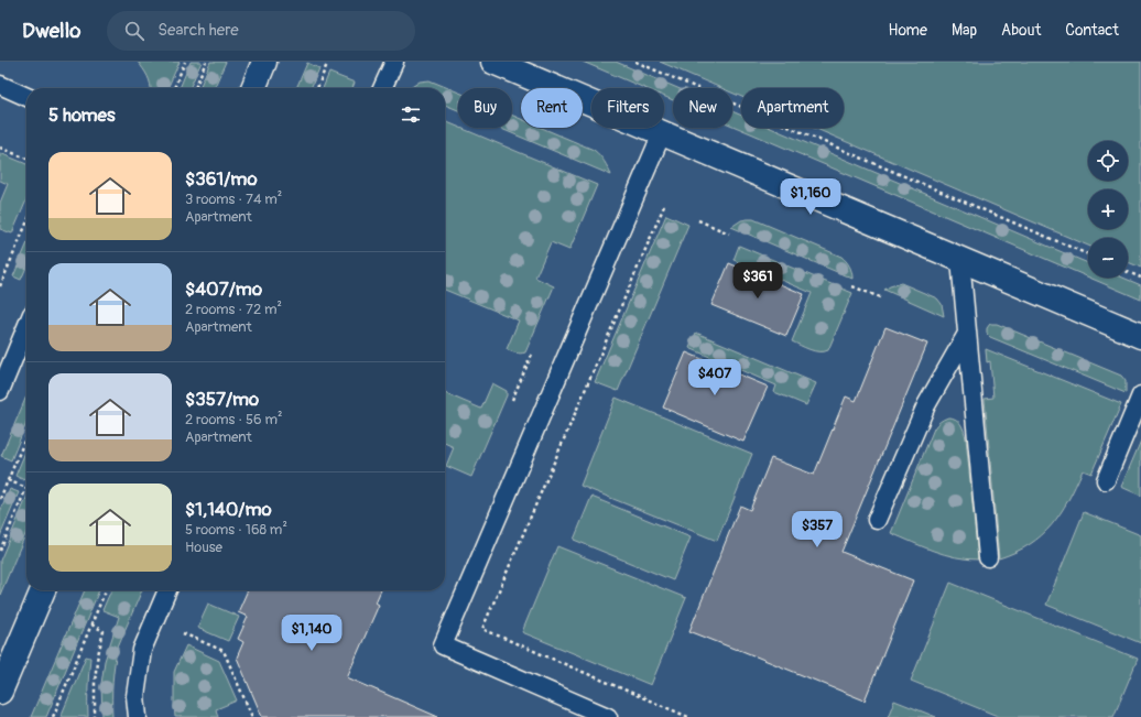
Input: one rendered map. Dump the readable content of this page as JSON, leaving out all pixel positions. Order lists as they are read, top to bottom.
{
  "page": {
    "header": "Dwello",
    "search": "Search here",
    "nav": [
      "Home",
      "Map",
      "About",
      "Contact"
    ],
    "chip": [
      "Buy",
      "Rent",
      "Filters",
      "New",
      "Apartment"
    ],
    "heading": "5 homes",
    "map_buttons": ["+", "−"],
    "list": [
      {
        "name": "$361/mo",
        "note": "3 rooms · 74 m² · Apartment"
      },
      {
        "name": "$407/mo",
        "note": "2 rooms · 72 m² · Apartment"
      },
      {
        "name": "$357/mo",
        "note": "2 rooms · 56 m² · Apartment"
      },
      {
        "name": "$1,140/mo",
        "note": "5 rooms · 168 m² · House"
      }
    ],
    "price": [
      "$1,160",
      "$361",
      "$407",
      "$357",
      "$1,140"
    ]
  }
}
